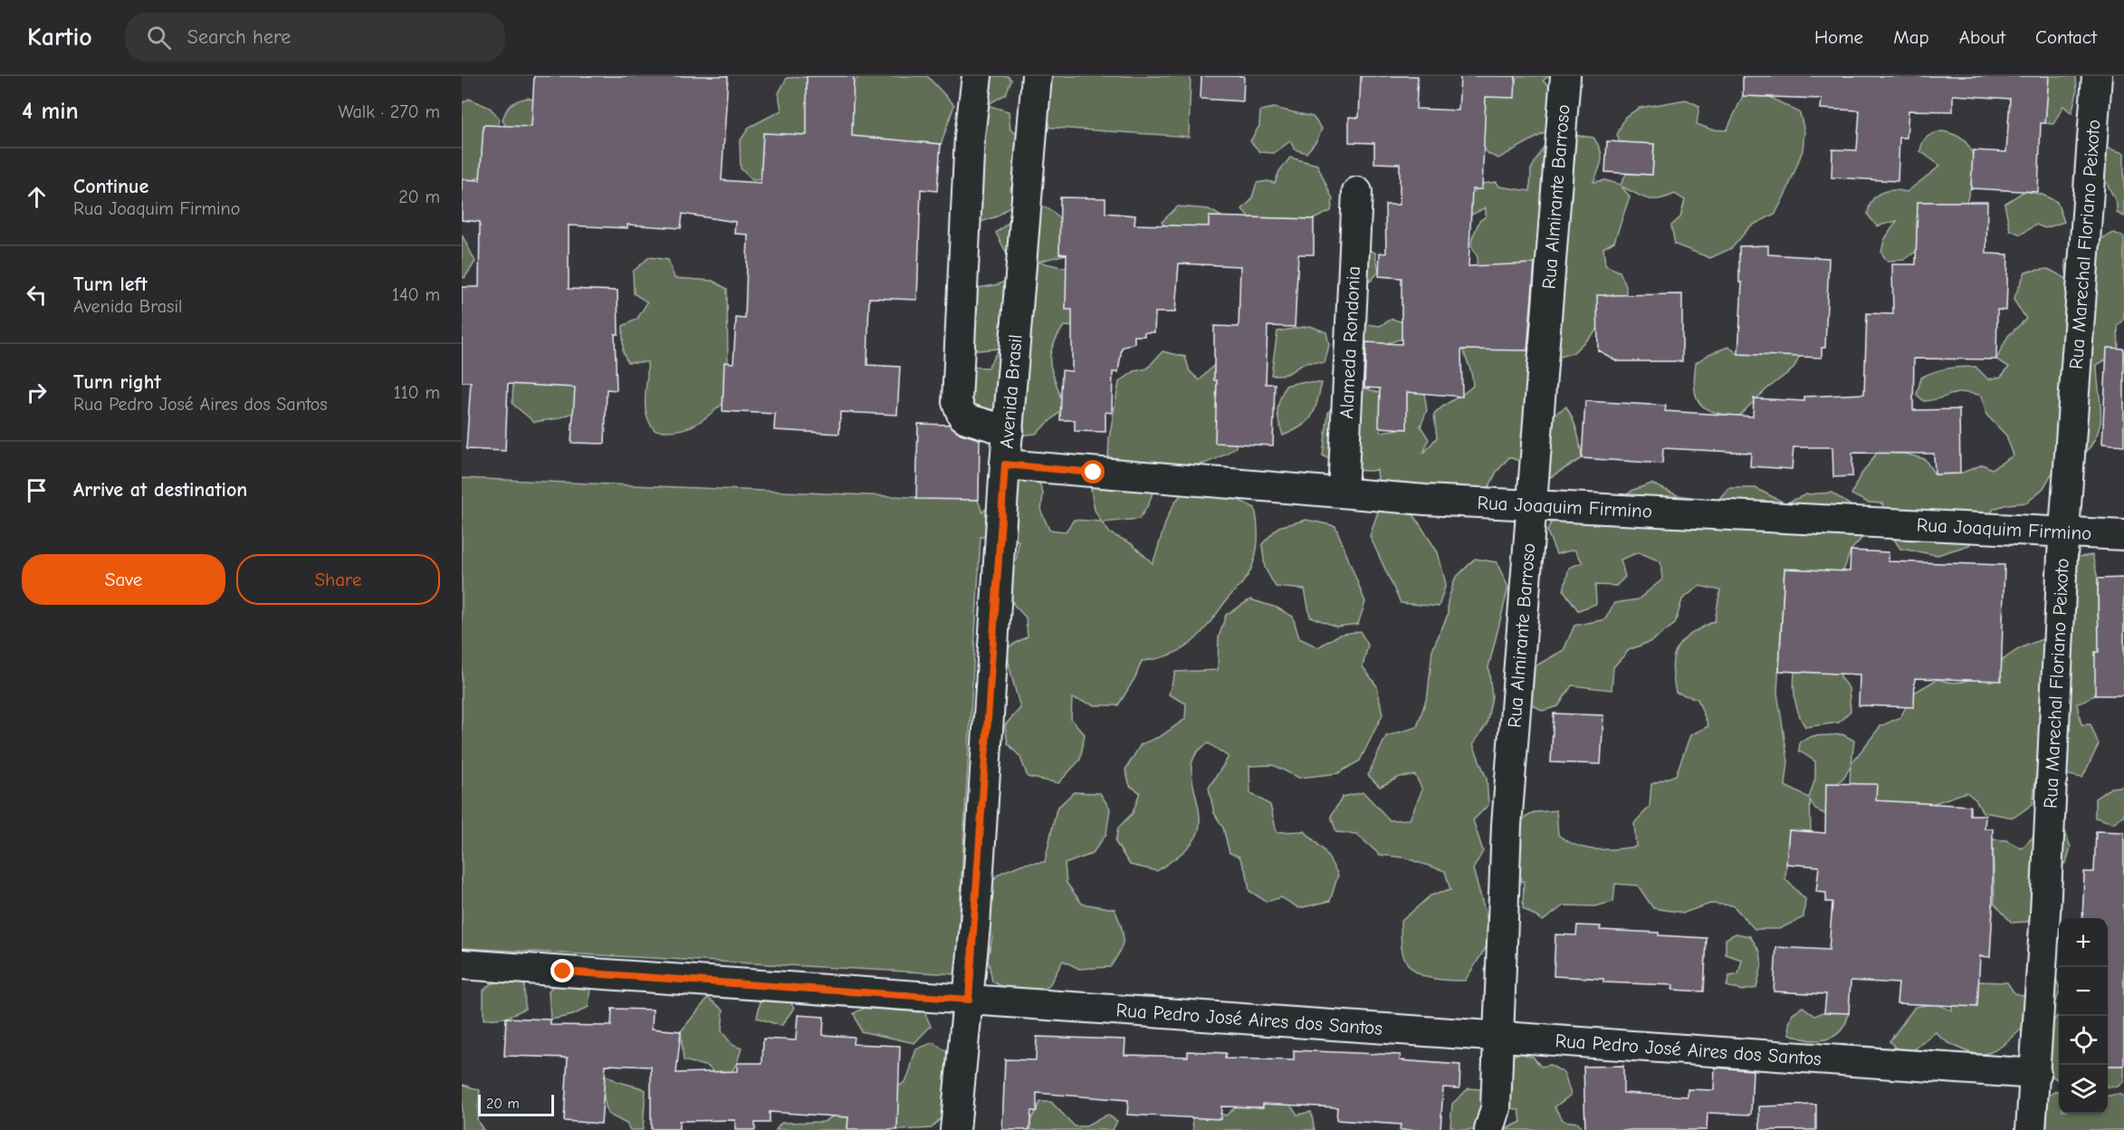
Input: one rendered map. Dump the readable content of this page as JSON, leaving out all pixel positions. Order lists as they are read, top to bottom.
{
  "streets": {
    "street": [
      "Rua Almirante Barroso",
      "Rua Marechal Floriano Peixoto",
      "Alameda Rondonia",
      "Avenida Brasil",
      "Rua Joaquim Firmino",
      "Rua Pedro José Aires dos Santos"
    ]
  },
  "crossings": [
    ["Rua Almirante Barroso", "Rua Joaquim Firmino"],
    ["Rua Almirante Barroso", "Rua Pedro José Aires dos Santos"],
    ["Rua Marechal Floriano Peixoto", "Rua Joaquim Firmino"],
    ["Rua Marechal Floriano Peixoto", "Rua Pedro José Aires dos Santos"],
    ["Alameda Rondonia", "Rua Joaquim Firmino"],
    ["Avenida Brasil", "Rua Joaquim Firmino"],
    ["Avenida Brasil", "Rua Pedro José Aires dos Santos"]
  ],
  "scale_bar": "20 m",
  "page": {
    "header": "Kartio",
    "search": "Search here",
    "nav": [
      "Home",
      "Map",
      "About",
      "Contact"
    ],
    "heading": ["4 min", "Walk · 270 m"],
    "list": [
      ["Continue", "Rua Joaquim Firmino", "20 m"],
      ["Turn left", "Avenida Brasil", "140 m"],
      ["Turn right", "Rua Pedro José Aires dos Santos", "110 m"],
      "Arrive at destination"
    ],
    "buttons": ["Save", "Share"],
    "map_buttons": ["+", "−"],
    "scale": "20 m"
  }
}
